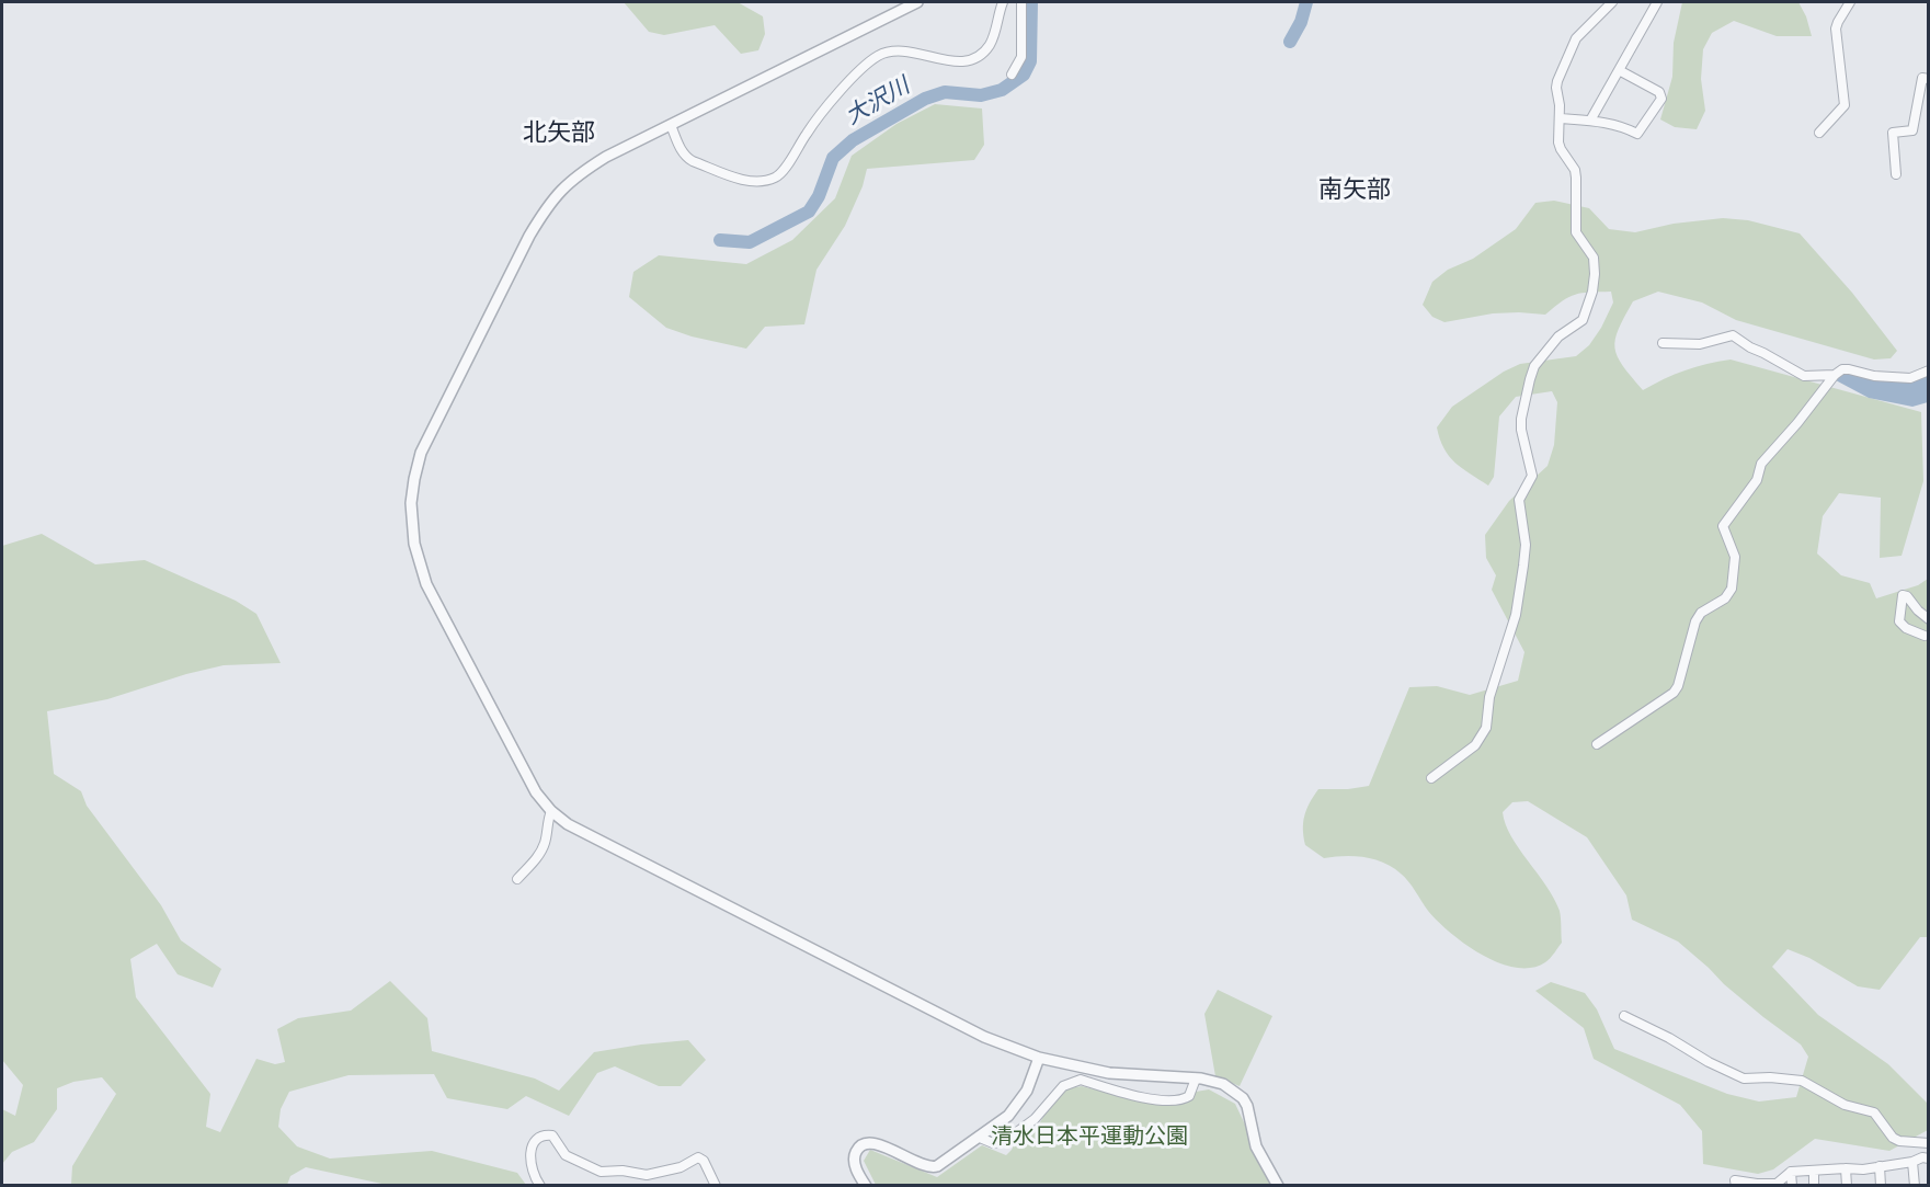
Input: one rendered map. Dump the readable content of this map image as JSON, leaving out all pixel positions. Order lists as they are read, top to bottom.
{
  "districts": ["北矢部", "南矢部"],
  "water": ["大沢川"],
  "parks": ["清水日本平運動公園"]
}
